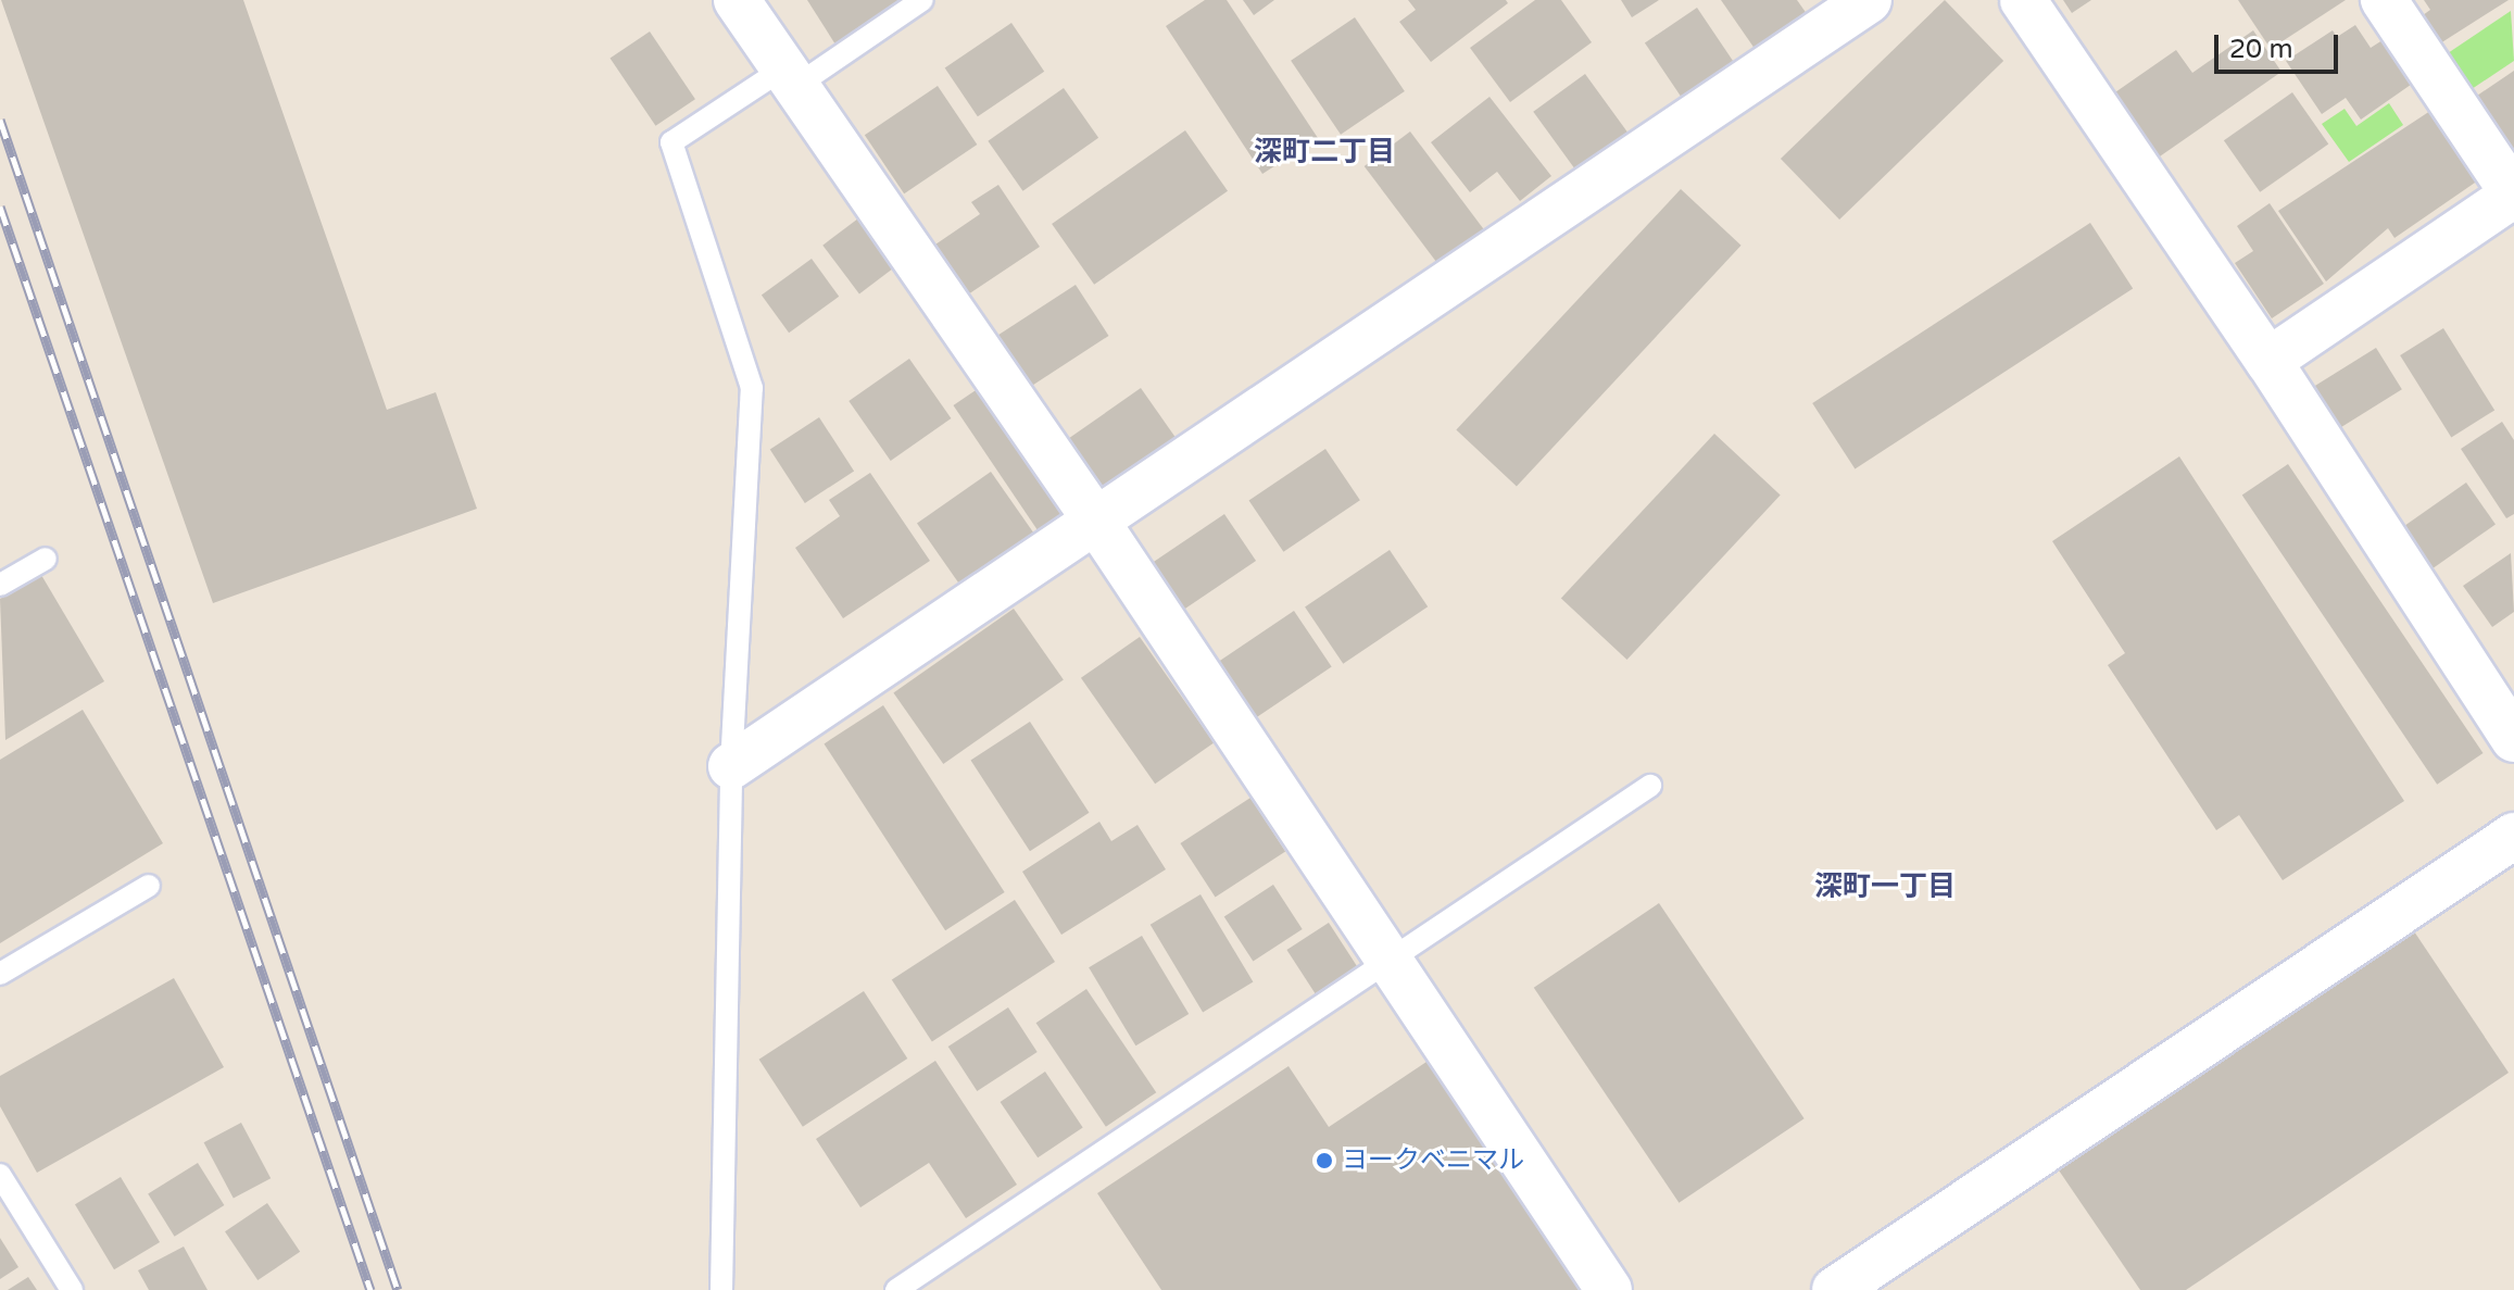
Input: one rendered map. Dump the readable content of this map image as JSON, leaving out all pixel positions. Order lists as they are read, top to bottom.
{
  "districts": ["深町二丁目", "深町一丁目"],
  "places": ["ヨークベニマル"],
  "scale_bar": "20 m"
}
